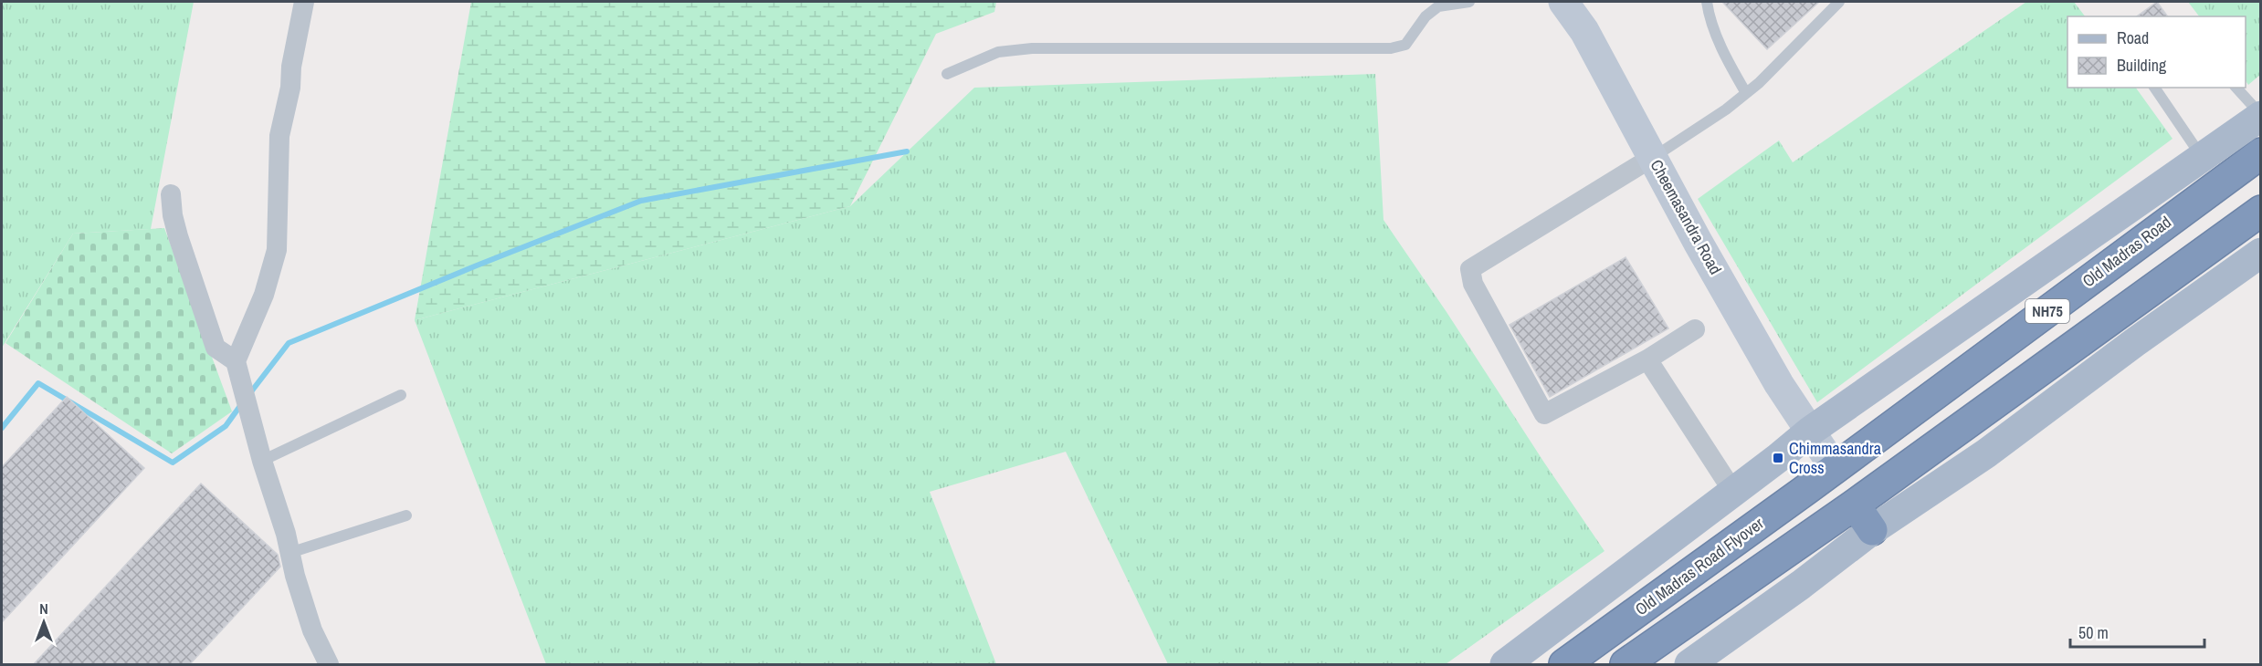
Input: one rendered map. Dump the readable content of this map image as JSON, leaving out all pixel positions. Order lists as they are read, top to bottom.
{
  "streets": {
    "highway": ["Old Madras Road", "NH75", "Old Madras Road Flyover"],
    "street": ["Cheemasandra Road"]
  },
  "crossings": [
    ["Cheemasandra Road", "Old Madras Road"],
    ["Cheemasandra Road", "Old Madras Road Flyover"],
    ["Old Madras Road", "Old Madras Road Flyover"]
  ],
  "places": {
    "transit": ["Chimmasandra Cross"]
  },
  "legend": ["Road", "Building"],
  "scale_bar": "50 m",
  "north": "top"
}
